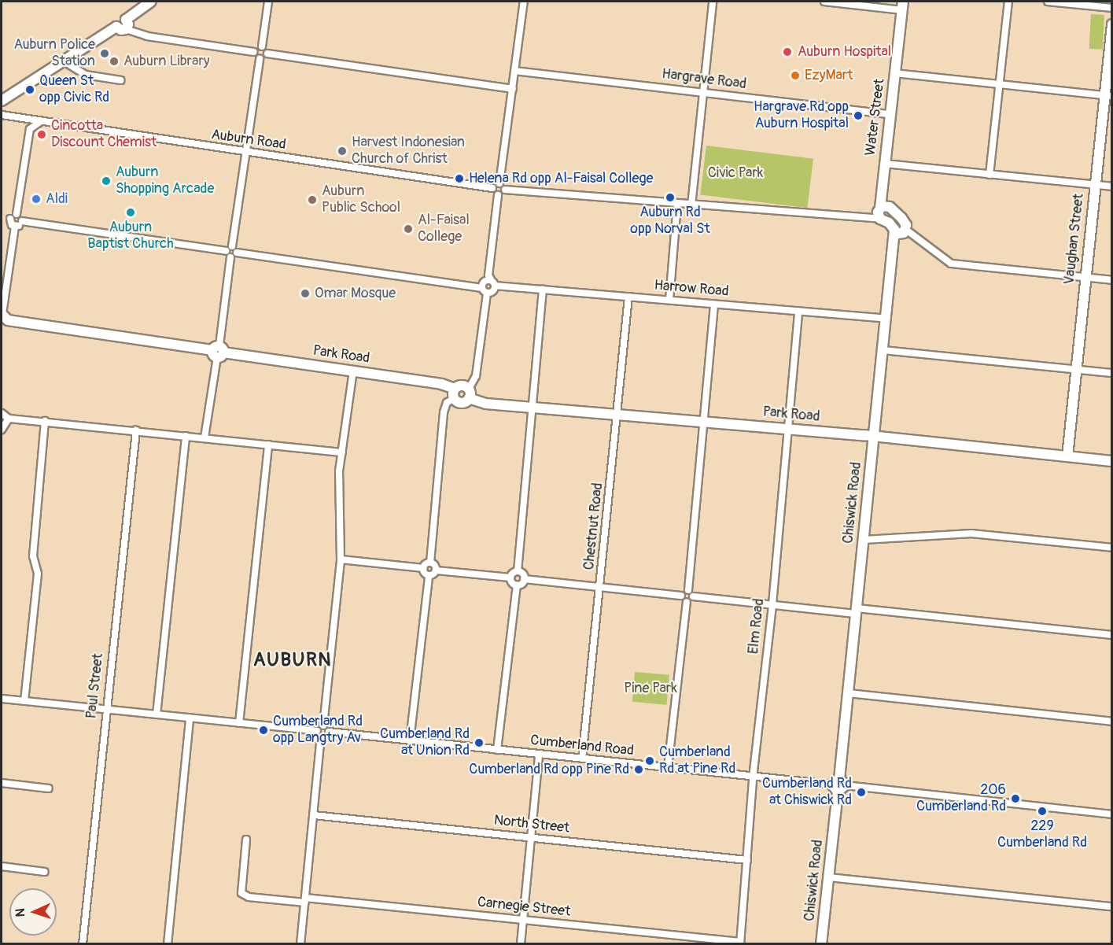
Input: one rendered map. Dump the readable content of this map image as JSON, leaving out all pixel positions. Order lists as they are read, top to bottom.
{
  "streets": {
    "street": [
      "Hargrave Road",
      "Water Street",
      "Auburn Road",
      "Vaughan Street",
      "Harrow Road",
      "Park Road",
      "Chiswick Road",
      "Chestnut Road",
      "Elm Road",
      "Paul Street",
      "Cumberland Road",
      "North Street",
      "Carnegie Street"
    ]
  },
  "crossings": [
    ["Hargrave Road", "Water Street"],
    ["Vaughan Street", "Park Road"],
    ["Harrow Road", "Chiswick Road"],
    ["Harrow Road", "Chestnut Road"],
    ["Harrow Road", "Elm Road"],
    ["Park Road", "Chiswick Road"],
    ["Park Road", "Chestnut Road"],
    ["Park Road", "Elm Road"],
    ["Chiswick Road", "Cumberland Road"],
    ["Chestnut Road", "Cumberland Road"],
    ["Elm Road", "Cumberland Road"],
    ["Elm Road", "North Street"],
    ["Elm Road", "Carnegie Street"]
  ],
  "districts": ["AUBURN"],
  "parks": ["Civic Park", "Pine Park"],
  "places": [
    "Auburn Hospital",
    "Auburn Police Station",
    "Auburn Library",
    "EzyMart",
    "Queen St opp Civic Rd",
    "Hargrave Rd opp Auburn Hospital",
    "Cincotta Discount Chemist",
    "Harvest Indonesian Church of Christ",
    "Helena Rd opp Al-Faisal College",
    "Auburn Shopping Arcade",
    "Auburn Rd opp Norval St",
    "Aldi",
    "Auburn Public School",
    "Auburn Baptist Church",
    "Al-Faisal College",
    "Omar Mosque",
    "Cumberland Rd opp Langtry Av",
    "Cumberland Rd at Union Rd",
    "Cumberland Rd at Pine Rd",
    "Cumberland Rd opp Pine Rd",
    "Cumberland Rd at Chiswick Rd",
    "206 Cumberland Rd",
    "229 Cumberland Rd"
  ],
  "north": "left"
}
